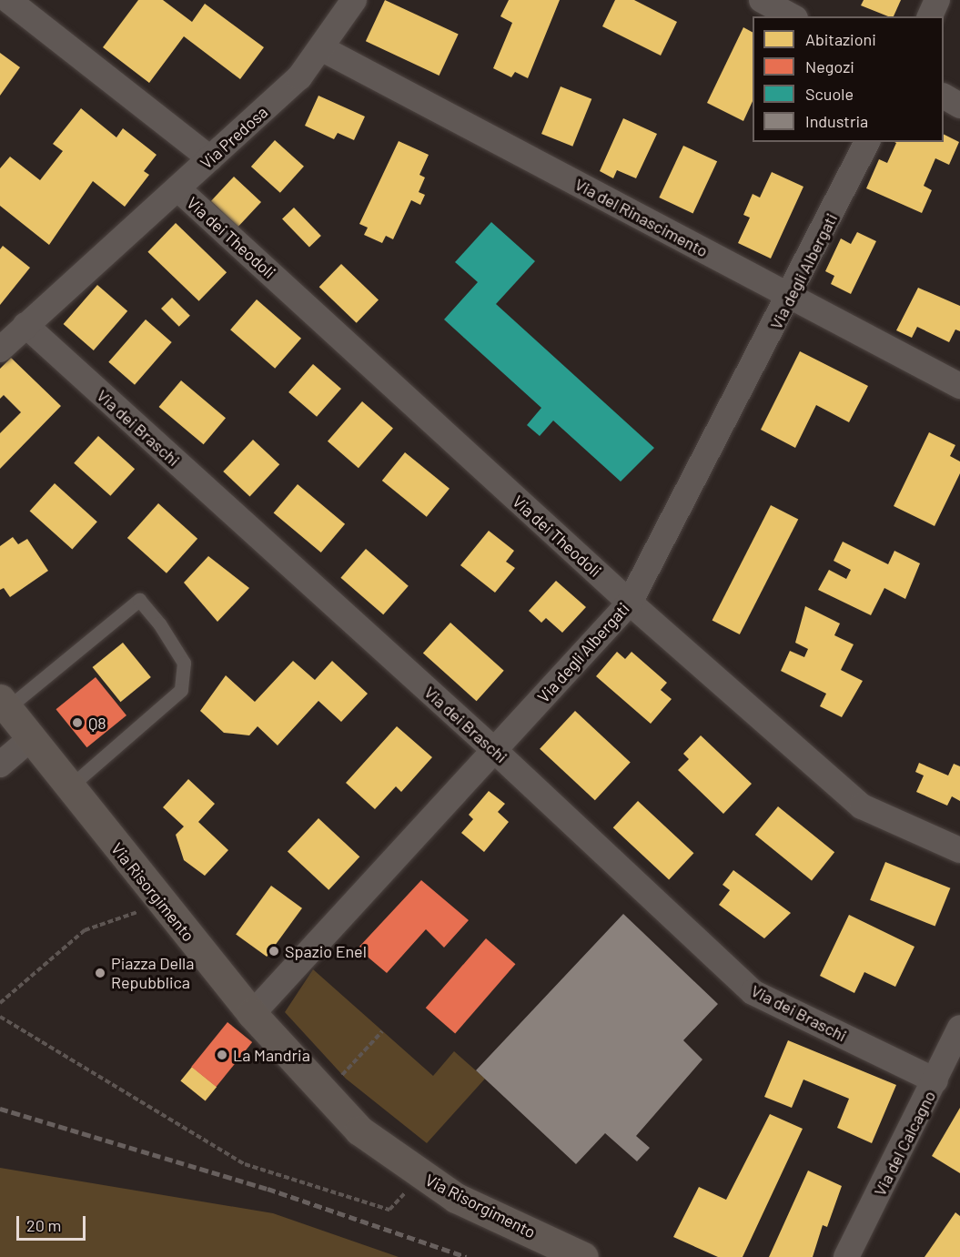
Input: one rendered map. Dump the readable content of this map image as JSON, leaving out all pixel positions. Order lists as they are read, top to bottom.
{
  "streets": {
    "main road": ["Via Risorgimento"],
    "street": [
      "Via Predosa",
      "Via del Rinascimento",
      "Via dei Theodoli",
      "Via degli Albergati",
      "Via dei Braschi",
      "Via del Calcagno"
    ]
  },
  "crossings": [
    ["Via Predosa", "Via del Rinascimento"],
    ["Via Predosa", "Via dei Theodoli"],
    ["Via Predosa", "Via dei Braschi"],
    ["Via del Rinascimento", "Via degli Albergati"],
    ["Via dei Theodoli", "Via degli Albergati"],
    ["Via degli Albergati", "Via dei Braschi"],
    ["Via degli Albergati", "Via Risorgimento"],
    ["Via dei Braschi", "Via del Calcagno"]
  ],
  "places": [
    "Q8",
    "Spazio Enel",
    "Piazza Della Repubblica",
    "La Mandria"
  ],
  "legend": [
    "Abitazioni",
    "Negozi",
    "Scuole",
    "Industria"
  ],
  "scale_bar": "20 m"
}
